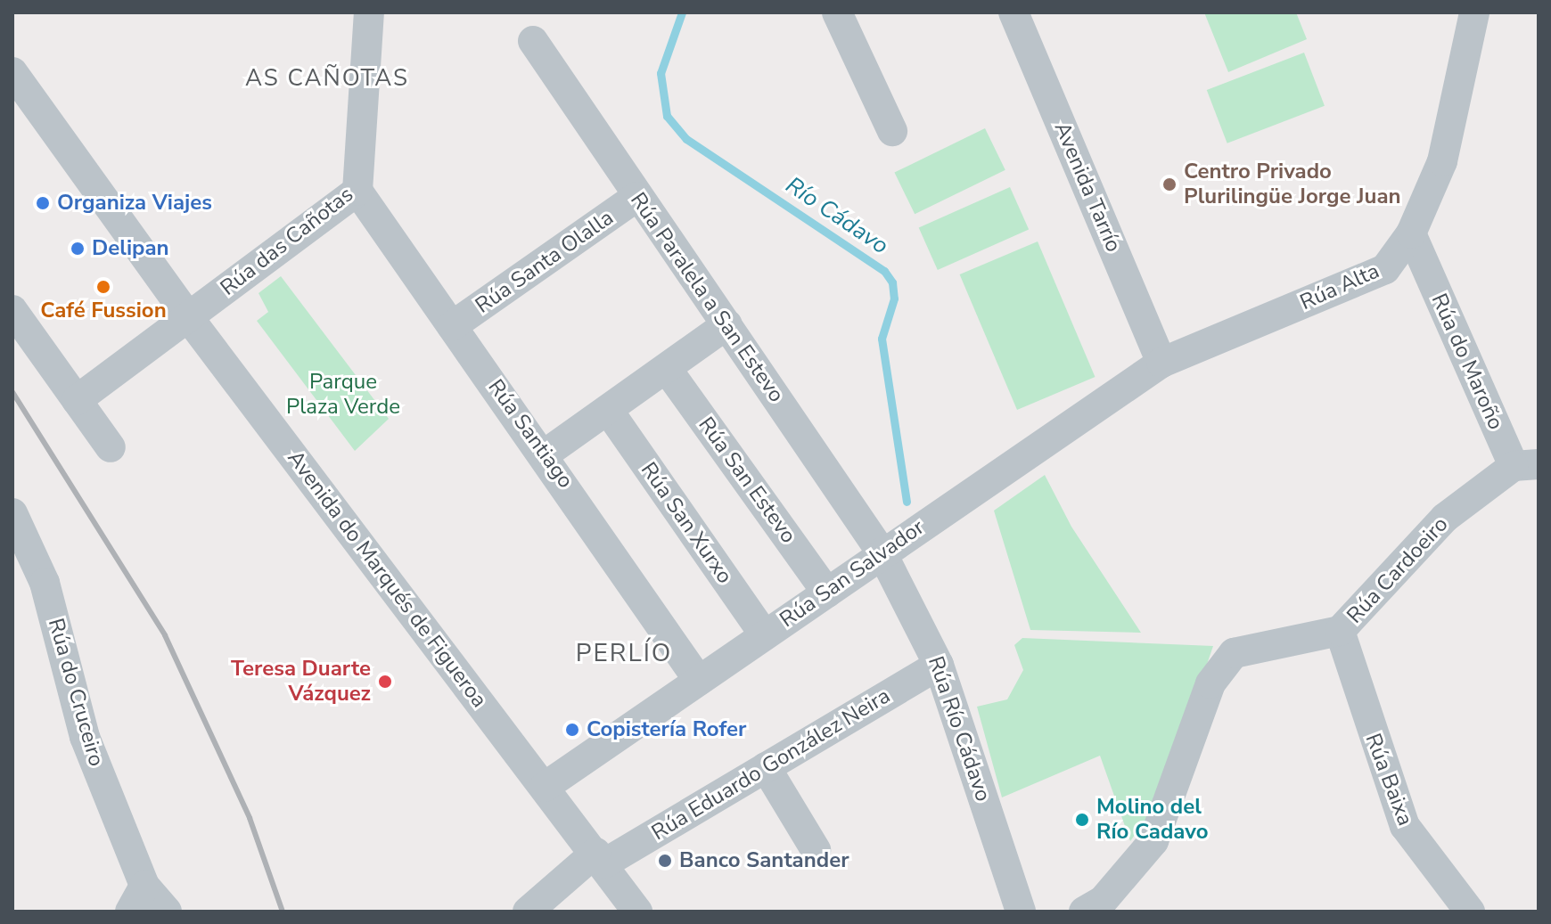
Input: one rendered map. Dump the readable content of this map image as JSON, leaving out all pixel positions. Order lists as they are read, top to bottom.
{
  "streets": {
    "street": [
      "Avenida Tarrío",
      "Rúa das Cañotas",
      "Rúa Santa Olalla",
      "Rúa Alta",
      "Rúa Paralela a San Estevo",
      "Rúa do Maroño",
      "Rúa Santiago",
      "Rúa San Estevo",
      "Rúa San Xurxo",
      "Rúa Cardoeiro",
      "Rúa San Salvador",
      "Avenida do Marqués de Figueroa",
      "Rúa do Cruceiro",
      "Rúa Río Cádavo",
      "Rúa Eduardo González Neira",
      "Rúa Baixa"
    ]
  },
  "crossings": [
    ["Avenida Tarrío", "Rúa Alta"],
    ["Avenida Tarrío", "Rúa San Salvador"],
    ["Rúa das Cañotas", "Rúa Santiago"],
    ["Rúa das Cañotas", "Avenida do Marqués de Figueroa"],
    ["Rúa Santa Olalla", "Rúa Paralela a San Estevo"],
    ["Rúa Santa Olalla", "Rúa Santiago"],
    ["Rúa Alta", "Rúa do Maroño"],
    ["Rúa Alta", "Rúa San Salvador"],
    ["Rúa Paralela a San Estevo", "Rúa San Salvador"],
    ["Rúa Paralela a San Estevo", "Rúa Río Cádavo"],
    ["Rúa do Maroño", "Rúa Cardoeiro"],
    ["Rúa Santiago", "Rúa San Salvador"],
    ["Rúa San Estevo", "Rúa San Salvador"],
    ["Rúa San Xurxo", "Rúa San Salvador"],
    ["Rúa Cardoeiro", "Rúa Baixa"],
    ["Rúa San Salvador", "Avenida do Marqués de Figueroa"],
    ["Rúa San Salvador", "Rúa Río Cádavo"],
    ["Avenida do Marqués de Figueroa", "Rúa Eduardo González Neira"],
    ["Rúa Río Cádavo", "Rúa Eduardo González Neira"]
  ],
  "districts": ["AS CAÑOTAS", "PERLÍO"],
  "water": ["Río Cádavo"],
  "parks": ["Parque Plaza Verde"],
  "places": [
    "Centro Privado Plurilingüe Jorge Juan",
    "Organiza Viajes",
    "Delipan",
    "Café Fussion",
    "Teresa Duarte Vázquez",
    "Copistería Rofer",
    "Molino del Río Cadavo",
    "Banco Santander"
  ]
}
